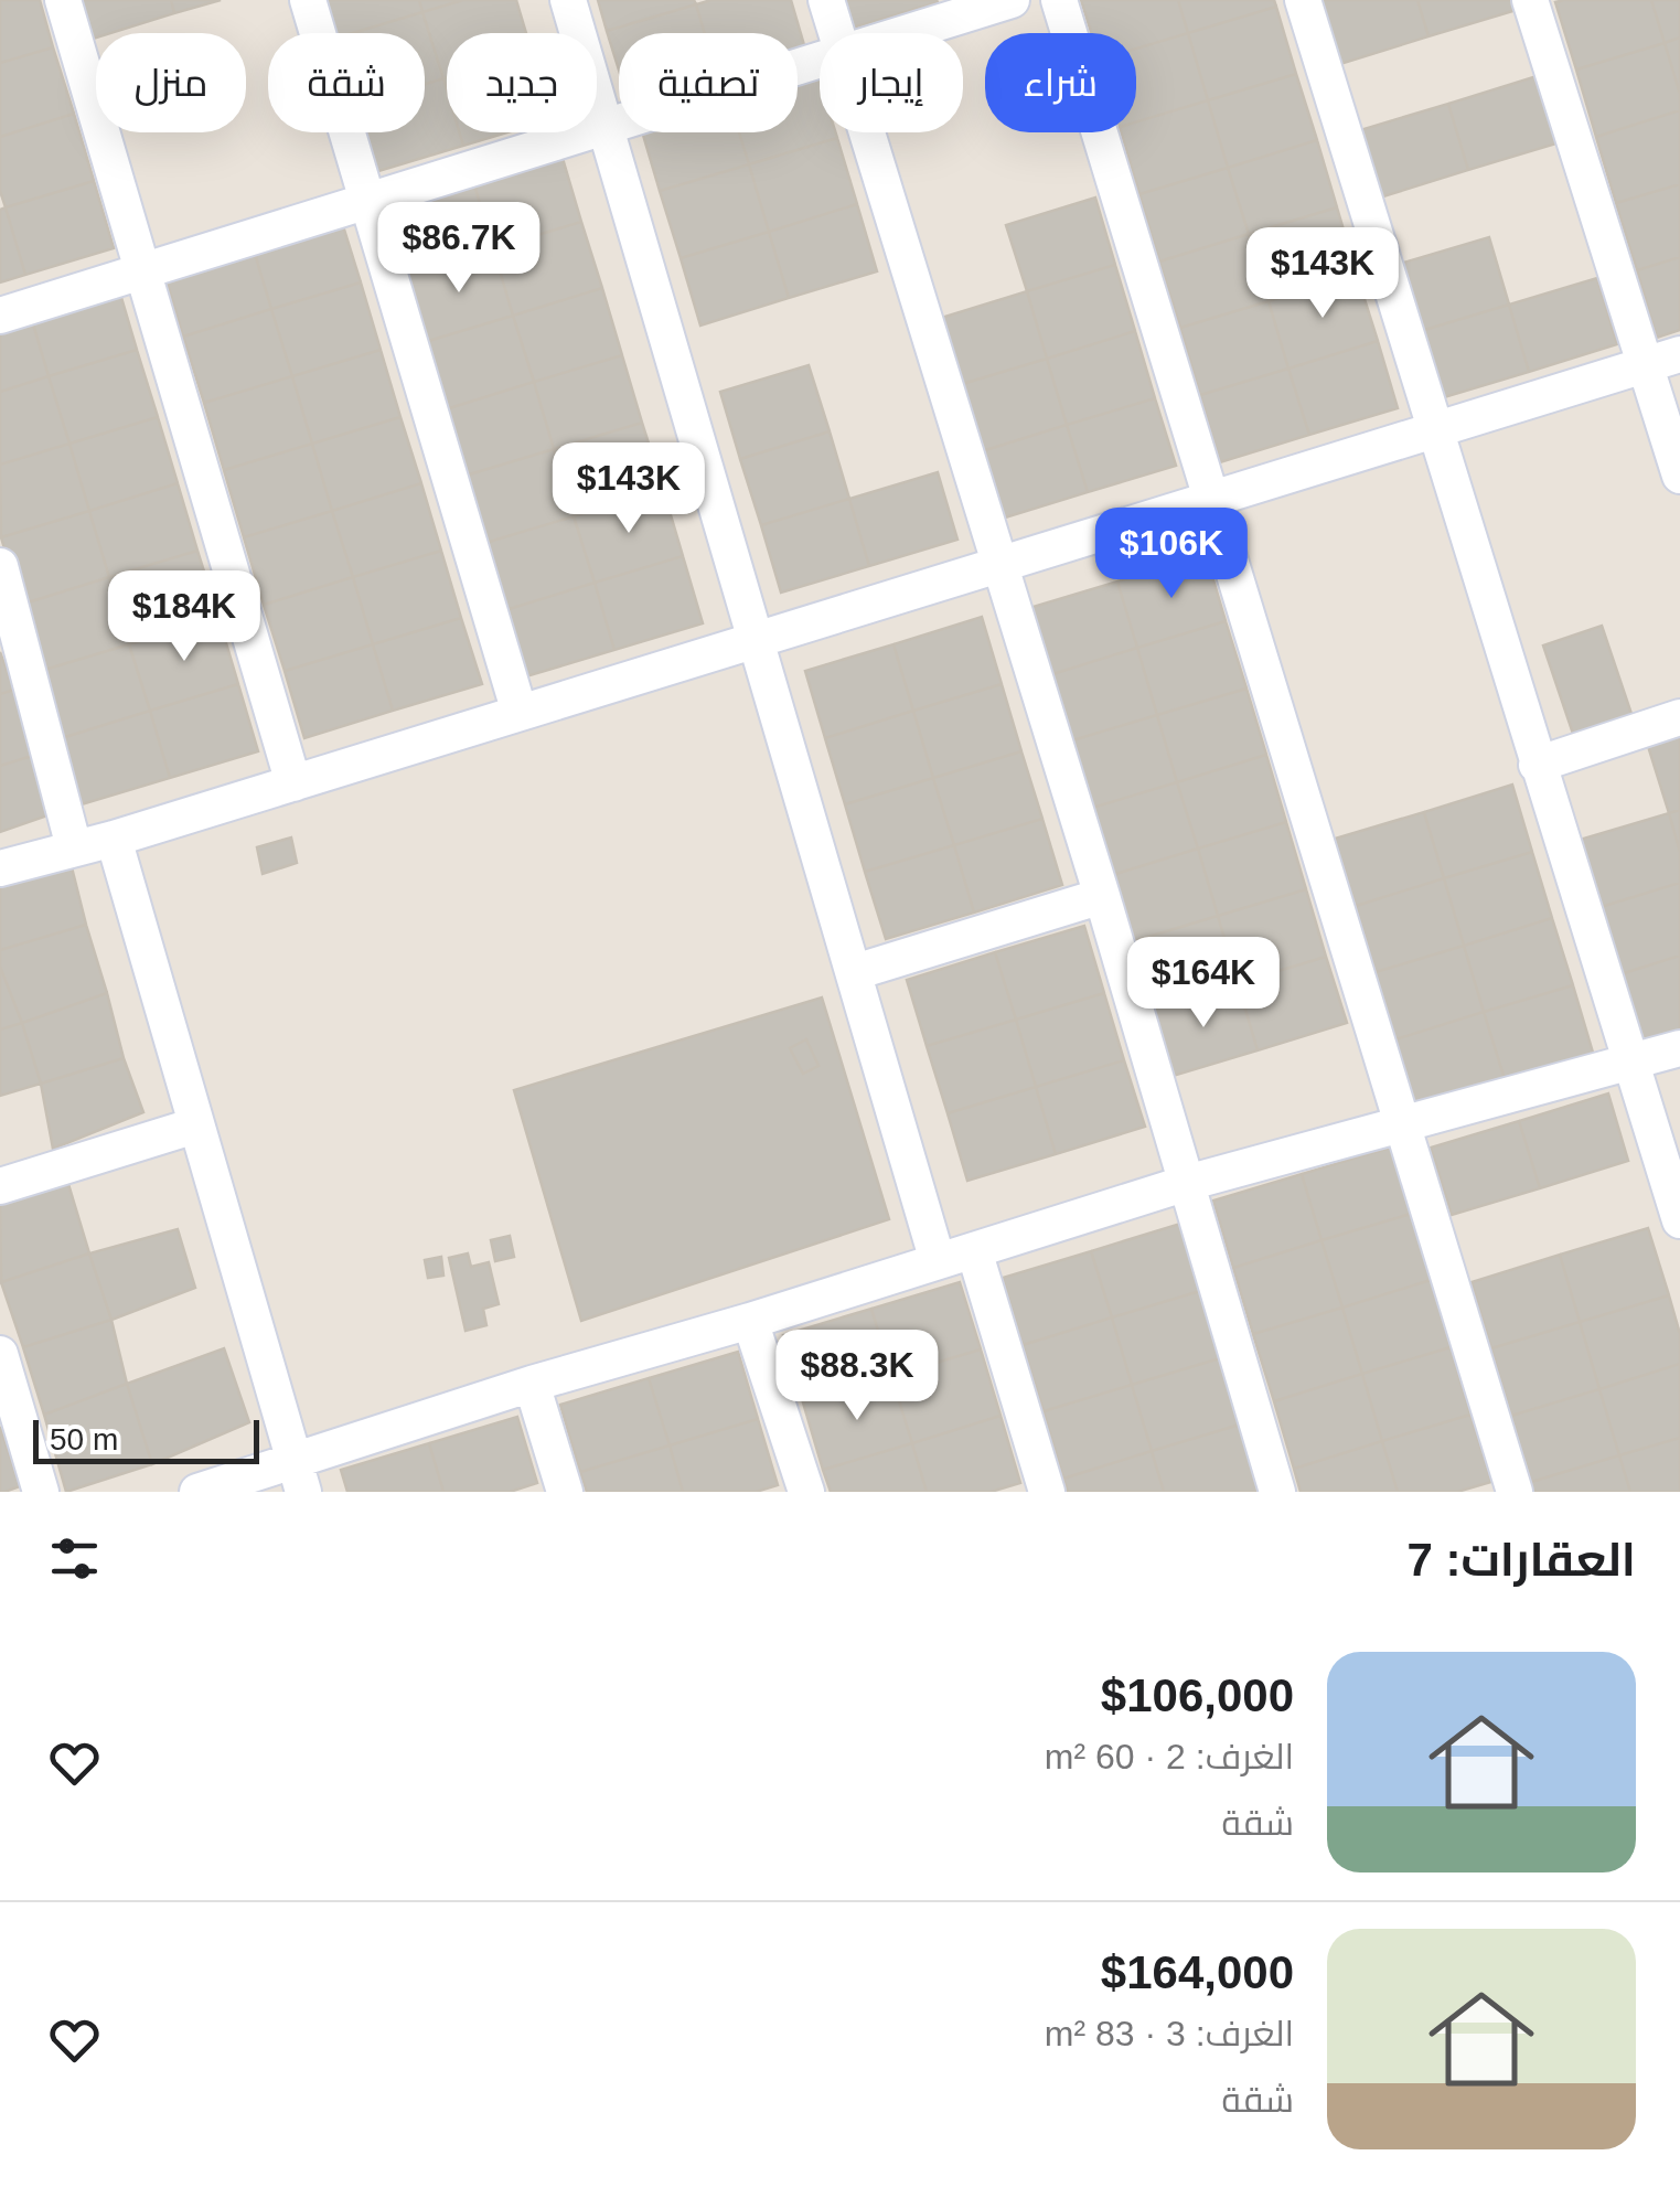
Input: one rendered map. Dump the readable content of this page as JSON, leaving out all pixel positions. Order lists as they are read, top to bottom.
{
  "scale_bar": "50 m",
  "page": {
    "chip": [
      "شراء",
      "إيجار",
      "تصفية",
      "جديد",
      "شقة",
      "منزل"
    ],
    "price": [
      "$86.7K",
      "$143K",
      "$143K",
      "$106K",
      "$184K",
      "$164K",
      "$88.3K"
    ],
    "scale": "50 m",
    "heading": "العقارات: 7",
    "list": [
      {
        "name": "$106,000",
        "note": "الغرف: 2 · 60 m² · شقة"
      },
      {
        "name": "$164,000",
        "note": "الغرف: 3 · 83 m² · شقة"
      }
    ]
  }
}
